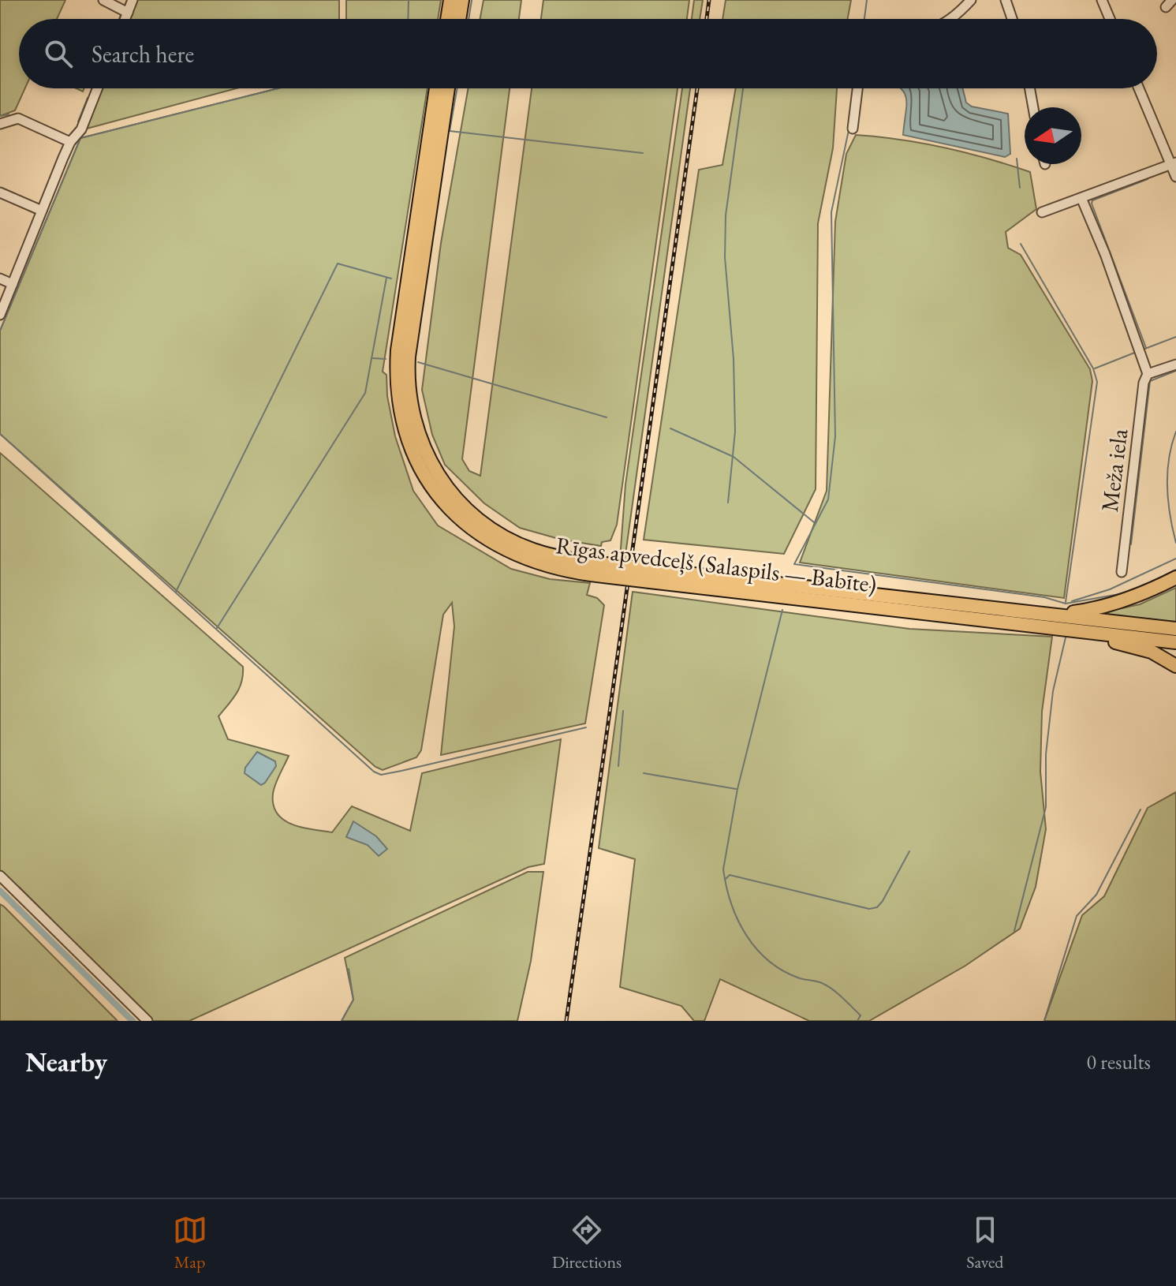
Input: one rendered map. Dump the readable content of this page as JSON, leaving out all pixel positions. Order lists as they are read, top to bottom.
{
  "streets": {
    "highway": ["Rīgas apvedceļš (Salaspils — Babīte)"],
    "street": ["Meža iela"]
  },
  "north": "left",
  "page": {
    "search": "Search here",
    "heading": ["Nearby", "0 results"],
    "nav": ["Map", "Directions", "Saved"]
  }
}
